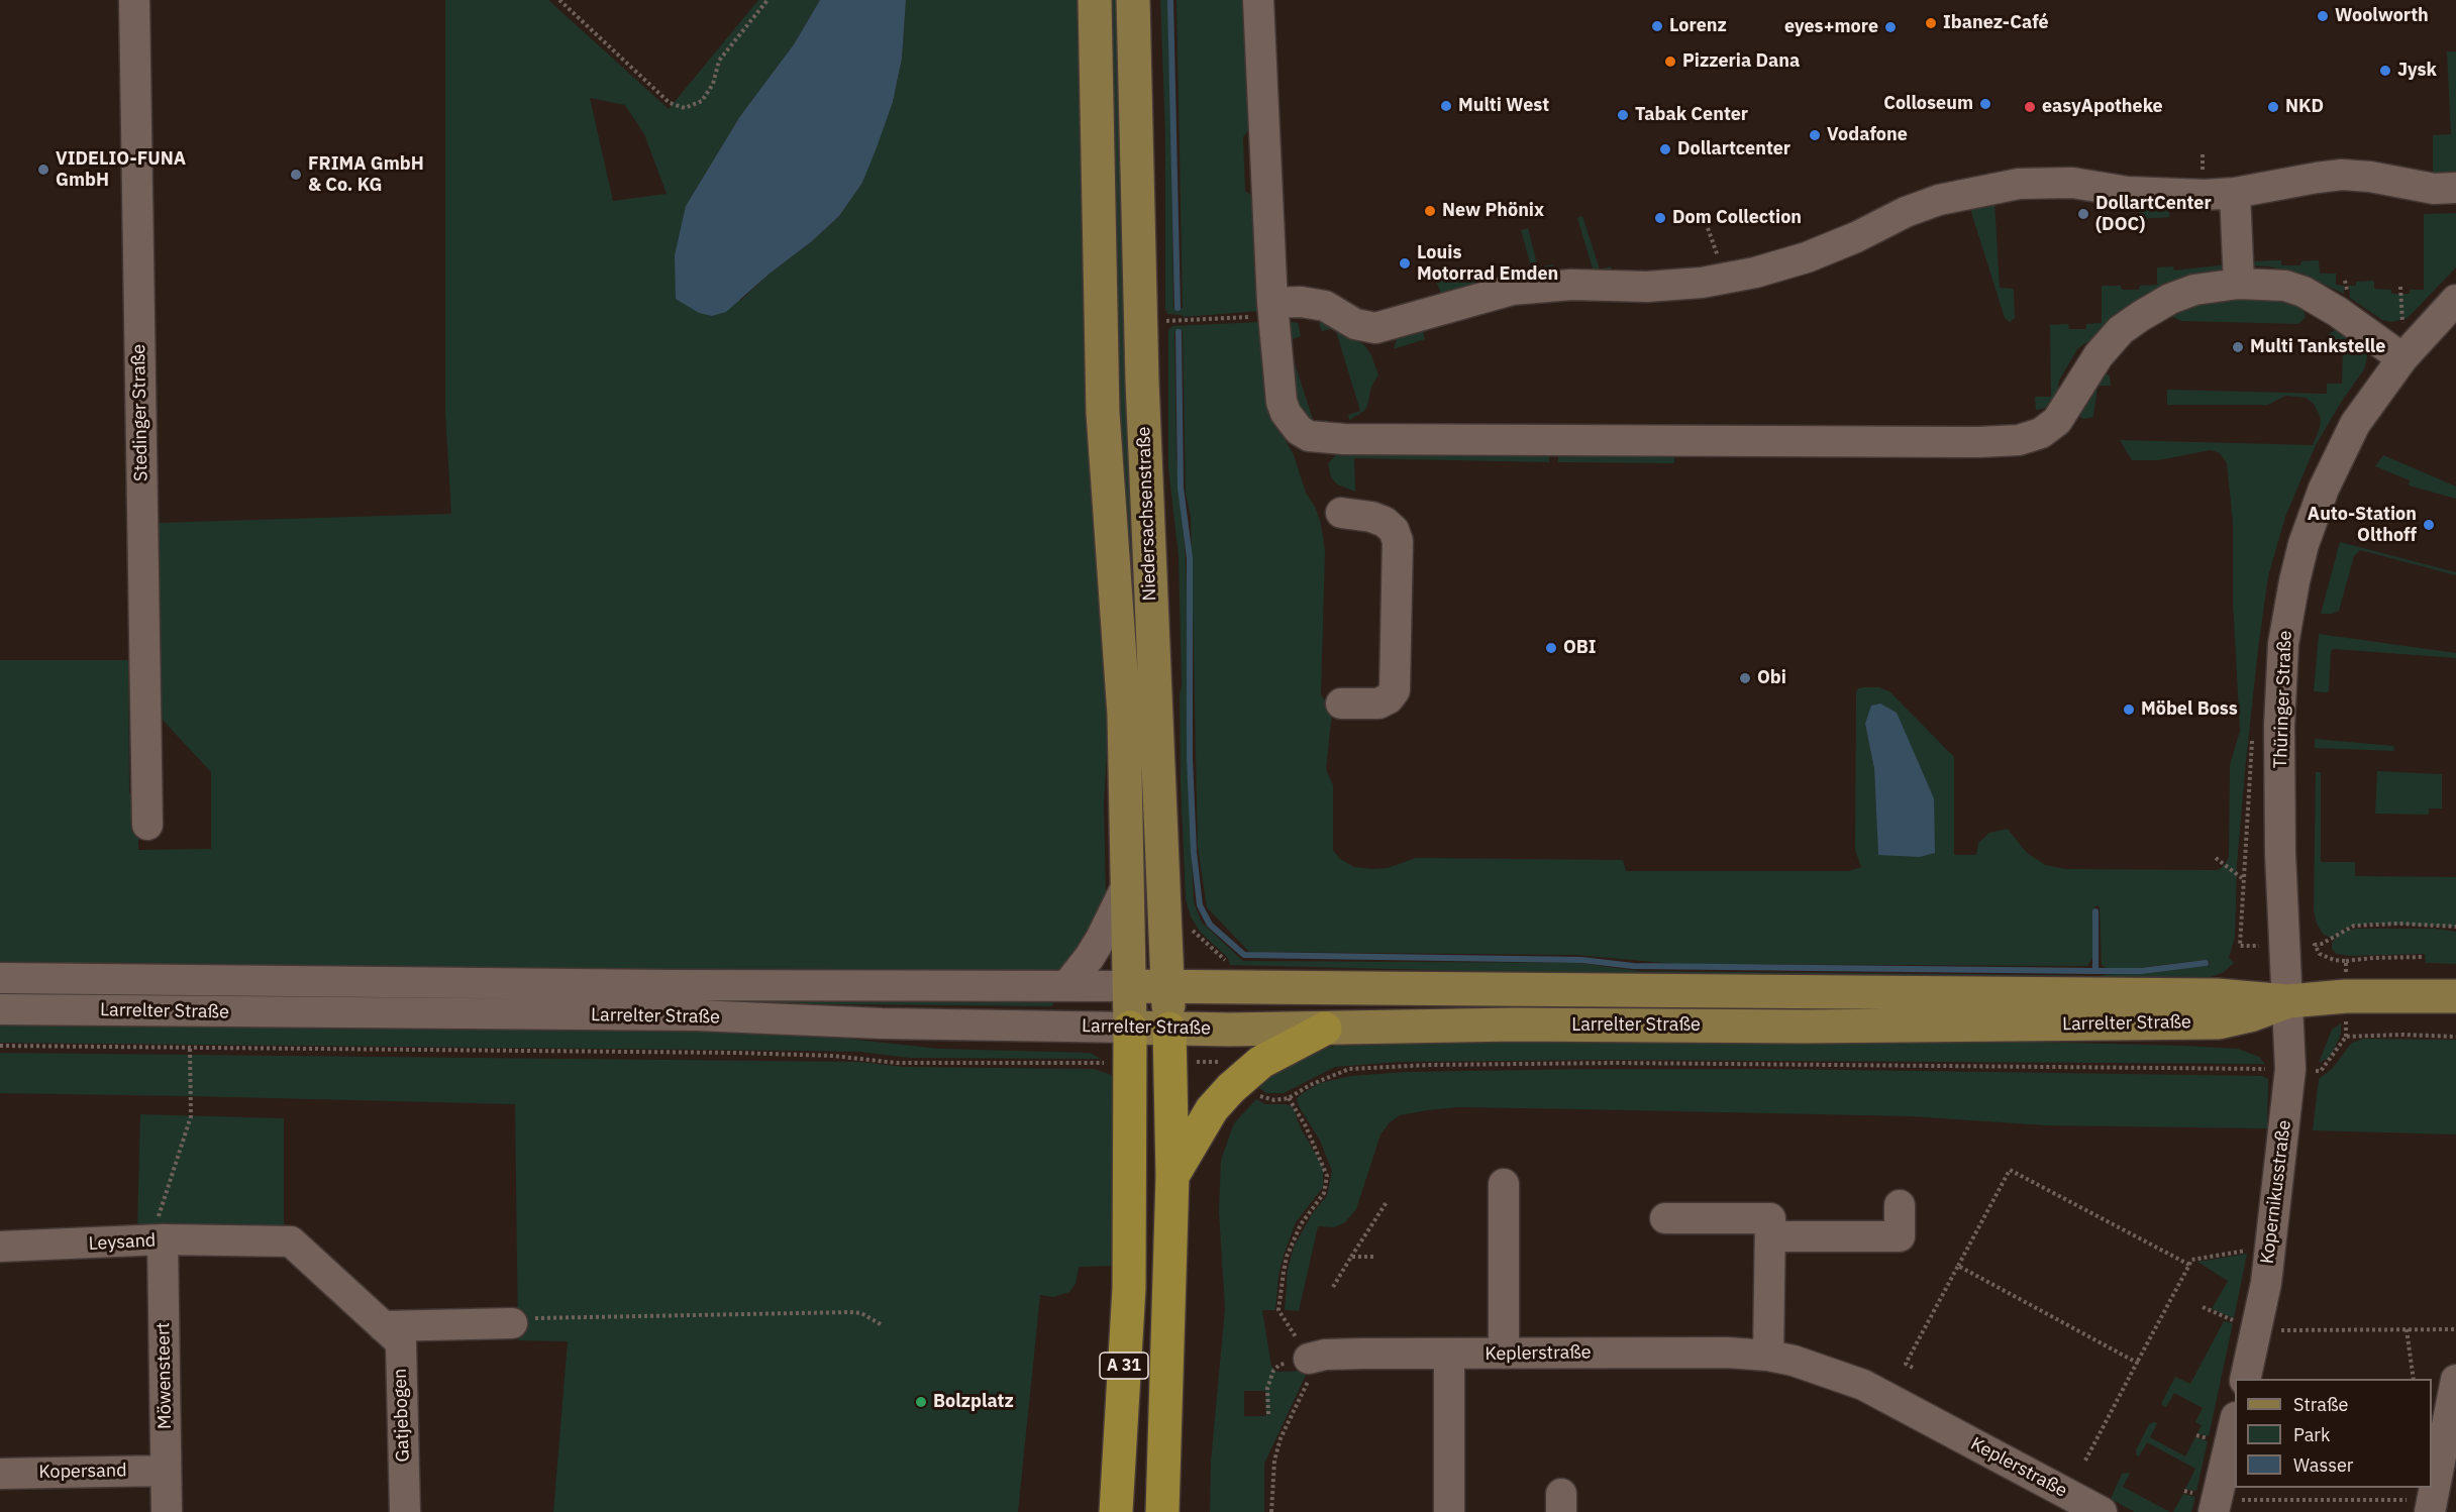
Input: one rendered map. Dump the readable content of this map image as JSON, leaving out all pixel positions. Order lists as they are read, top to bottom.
{
  "streets": {
    "highway": ["A 31"],
    "main road": ["Niedersachsenstraße", "Larrelter Straße"],
    "street": [
      "Stedinger Straße",
      "Thüringer Straße",
      "Kopernikusstraße",
      "Leysand",
      "Keplerstraße",
      "Möwensteert",
      "Gatjebogen",
      "Kopersand"
    ]
  },
  "crossings": [
    ["Niedersachsenstraße", "Larrelter Straße"],
    ["Niedersachsenstraße", "A 31"],
    ["Thüringer Straße", "Larrelter Straße"],
    ["Thüringer Straße", "Kopernikusstraße"],
    ["Larrelter Straße", "Kopernikusstraße"],
    ["Larrelter Straße", "A 31"],
    ["Leysand", "Möwensteert"],
    ["Leysand", "Gatjebogen"],
    ["Möwensteert", "Kopersand"]
  ],
  "places": [
    "Woolworth",
    "Ibanez-Café",
    "Lorenz",
    "eyes+more",
    "Pizzeria Dana",
    "Jysk",
    "Colloseum",
    "Multi West",
    "easyApotheke",
    "NKD",
    "Tabak Center",
    "Vodafone",
    "Dollartcenter",
    "VIDELIO-FUNA GmbH",
    "FRIMA GmbH & Co. KG",
    "New Phönix",
    "DollartCenter (DOC)",
    "Dom Collection",
    "Louis Motorrad Emden",
    "Multi Tankstelle",
    "Auto-Station Olthoff",
    "OBI",
    "Obi",
    "Möbel Boss",
    "Bolzplatz"
  ],
  "legend": ["Straße", "Park", "Wasser"]
}
